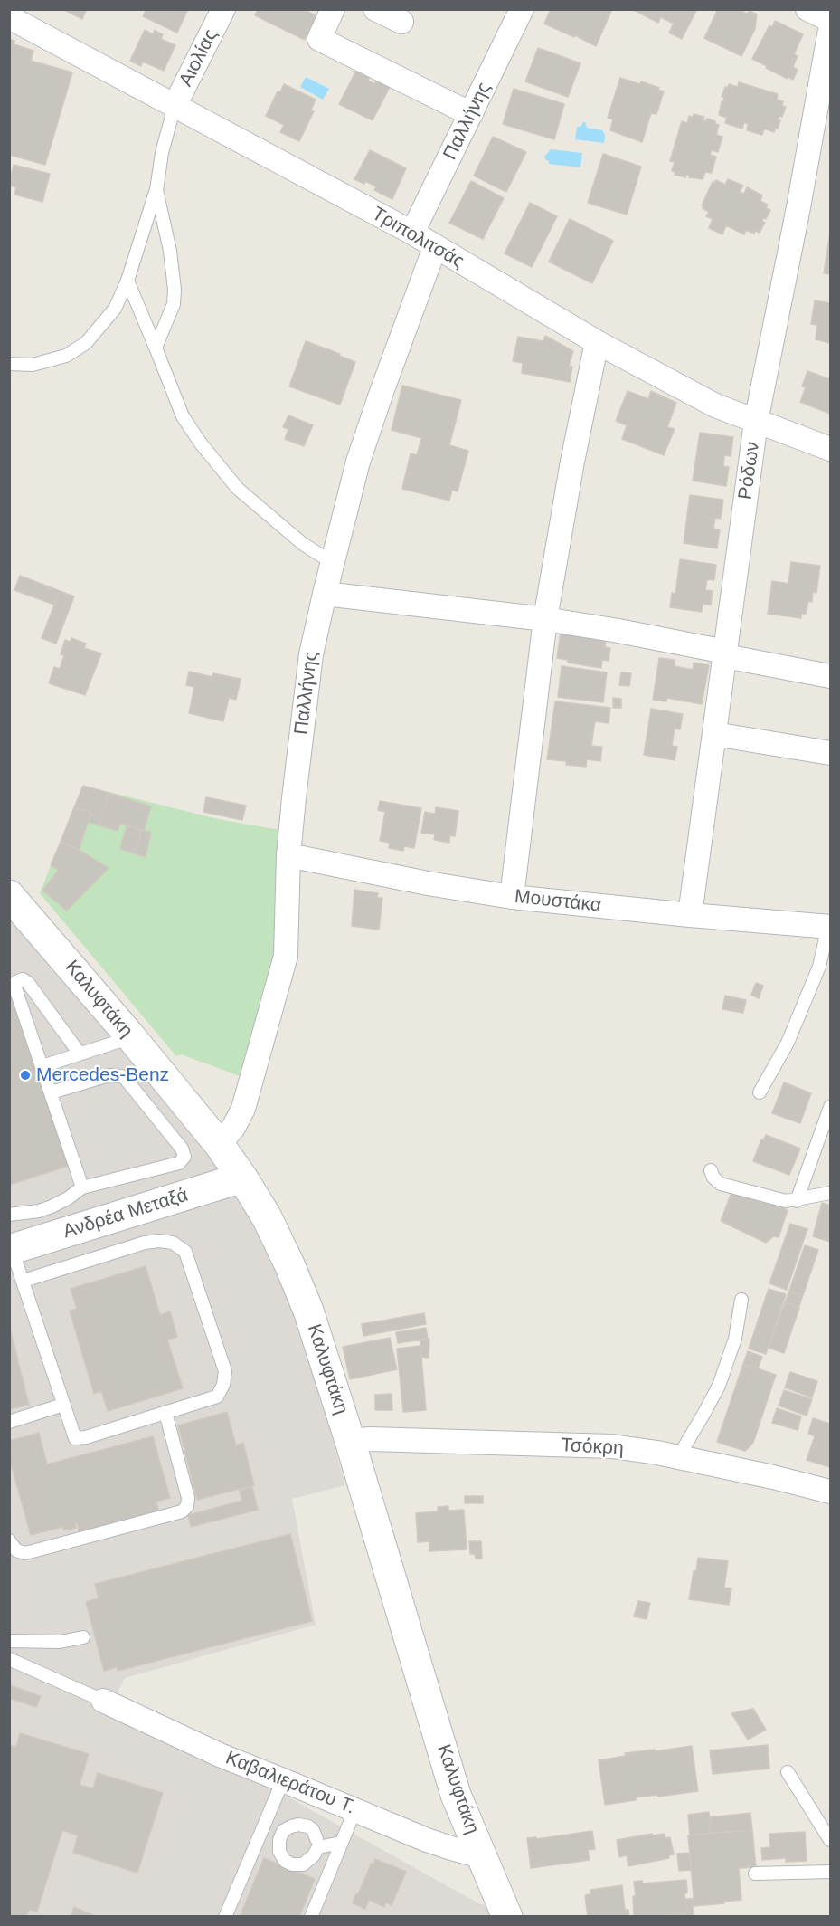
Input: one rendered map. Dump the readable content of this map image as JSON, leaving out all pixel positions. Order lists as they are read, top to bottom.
{
  "streets": {
    "main road": ["Καλυφτάκη", "Ανδρέα Μεταξά"],
    "street": [
      "Αιολίας",
      "Παλλήνης",
      "Τριπολιτσάς",
      "Ρόδων",
      "Μουστάκα",
      "Τσόκρη",
      "Καβαλιεράτου Τ."
    ]
  },
  "crossings": [
    ["Αιολίας", "Τριπολιτσάς"],
    ["Παλλήνης", "Τριπολιτσάς"],
    ["Παλλήνης", "Μουστάκα"],
    ["Παλλήνης", "Καλυφτάκη"],
    ["Τριπολιτσάς", "Ρόδων"],
    ["Ρόδων", "Μουστάκα"],
    ["Καλυφτάκη", "Ανδρέα Μεταξά"],
    ["Καλυφτάκη", "Τσόκρη"],
    ["Καλυφτάκη", "Καβαλιεράτου Τ."]
  ],
  "places": ["Mercedes-Benz"]
}
